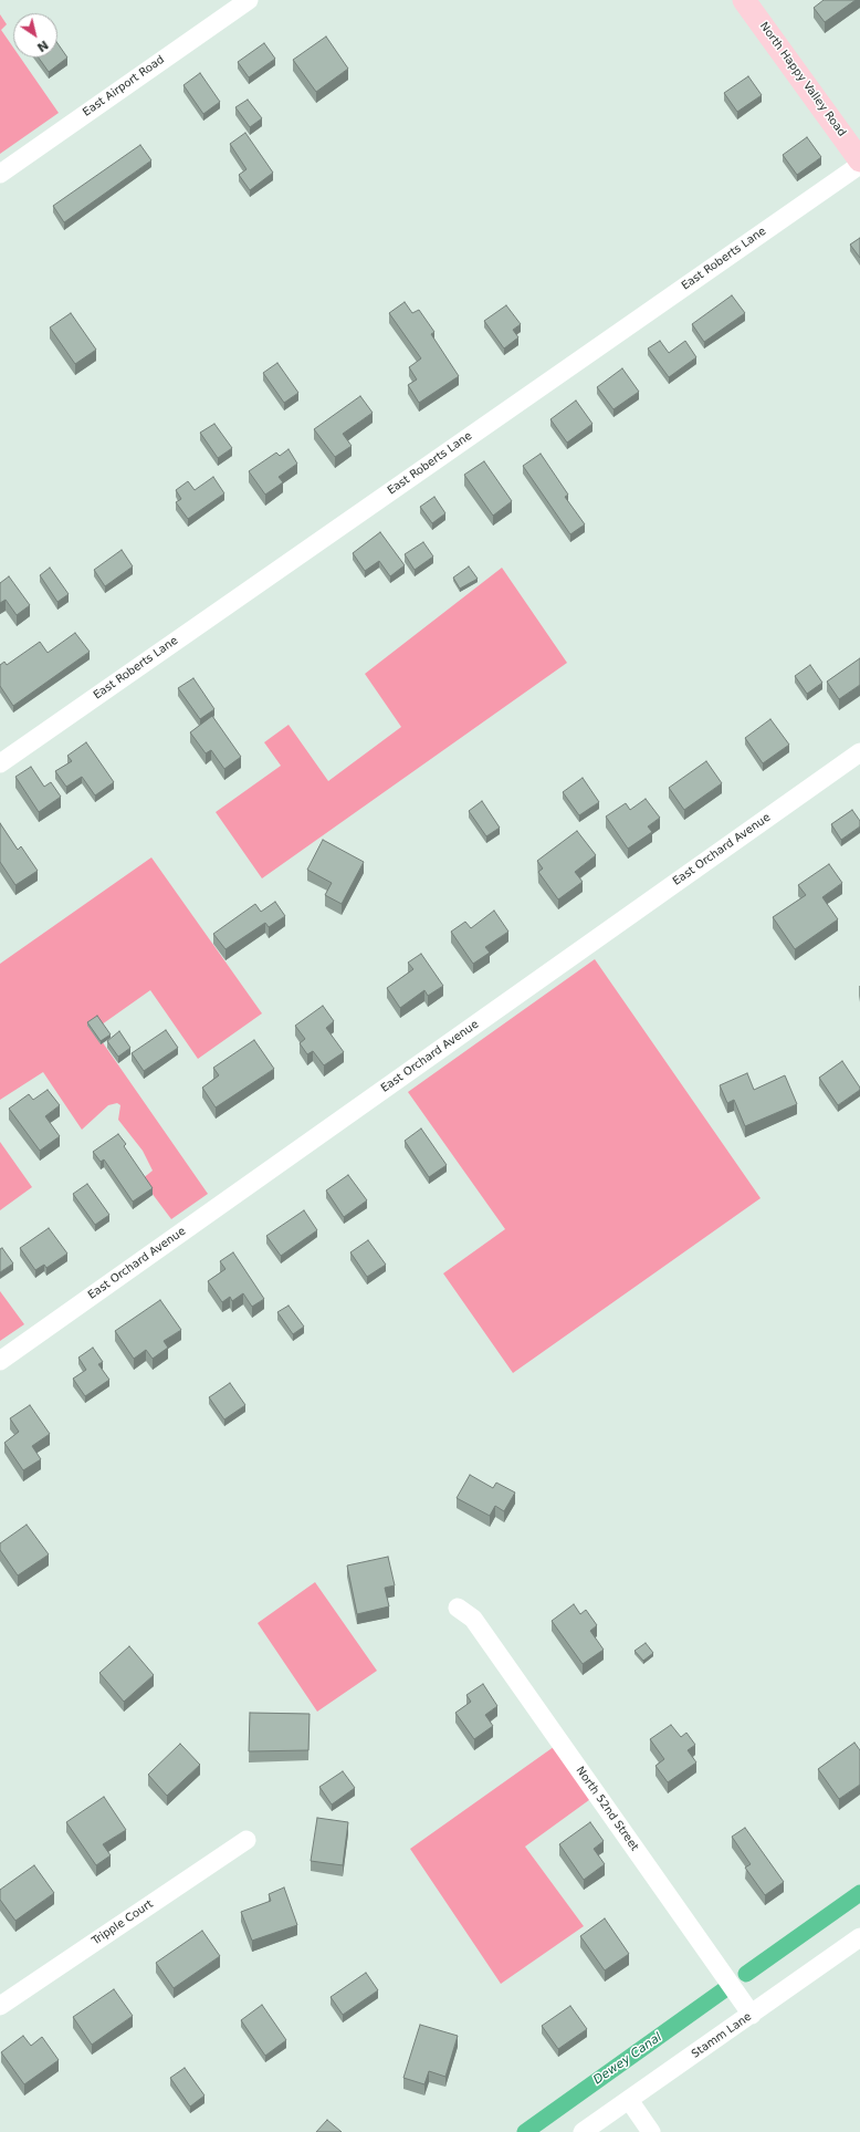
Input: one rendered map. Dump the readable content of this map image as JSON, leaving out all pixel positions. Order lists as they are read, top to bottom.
{
  "streets": {
    "main road": ["North Happy Valley Road"],
    "street": [
      "East Airport Road",
      "East Roberts Lane",
      "East Orchard Avenue",
      "North 52nd Street",
      "Tripple Court",
      "Stamm Lane"
    ]
  },
  "crossings": [
    ["North 52nd Street", "Stamm Lane"]
  ],
  "water": ["Dewey Canal"],
  "north": "bottom right"
}
